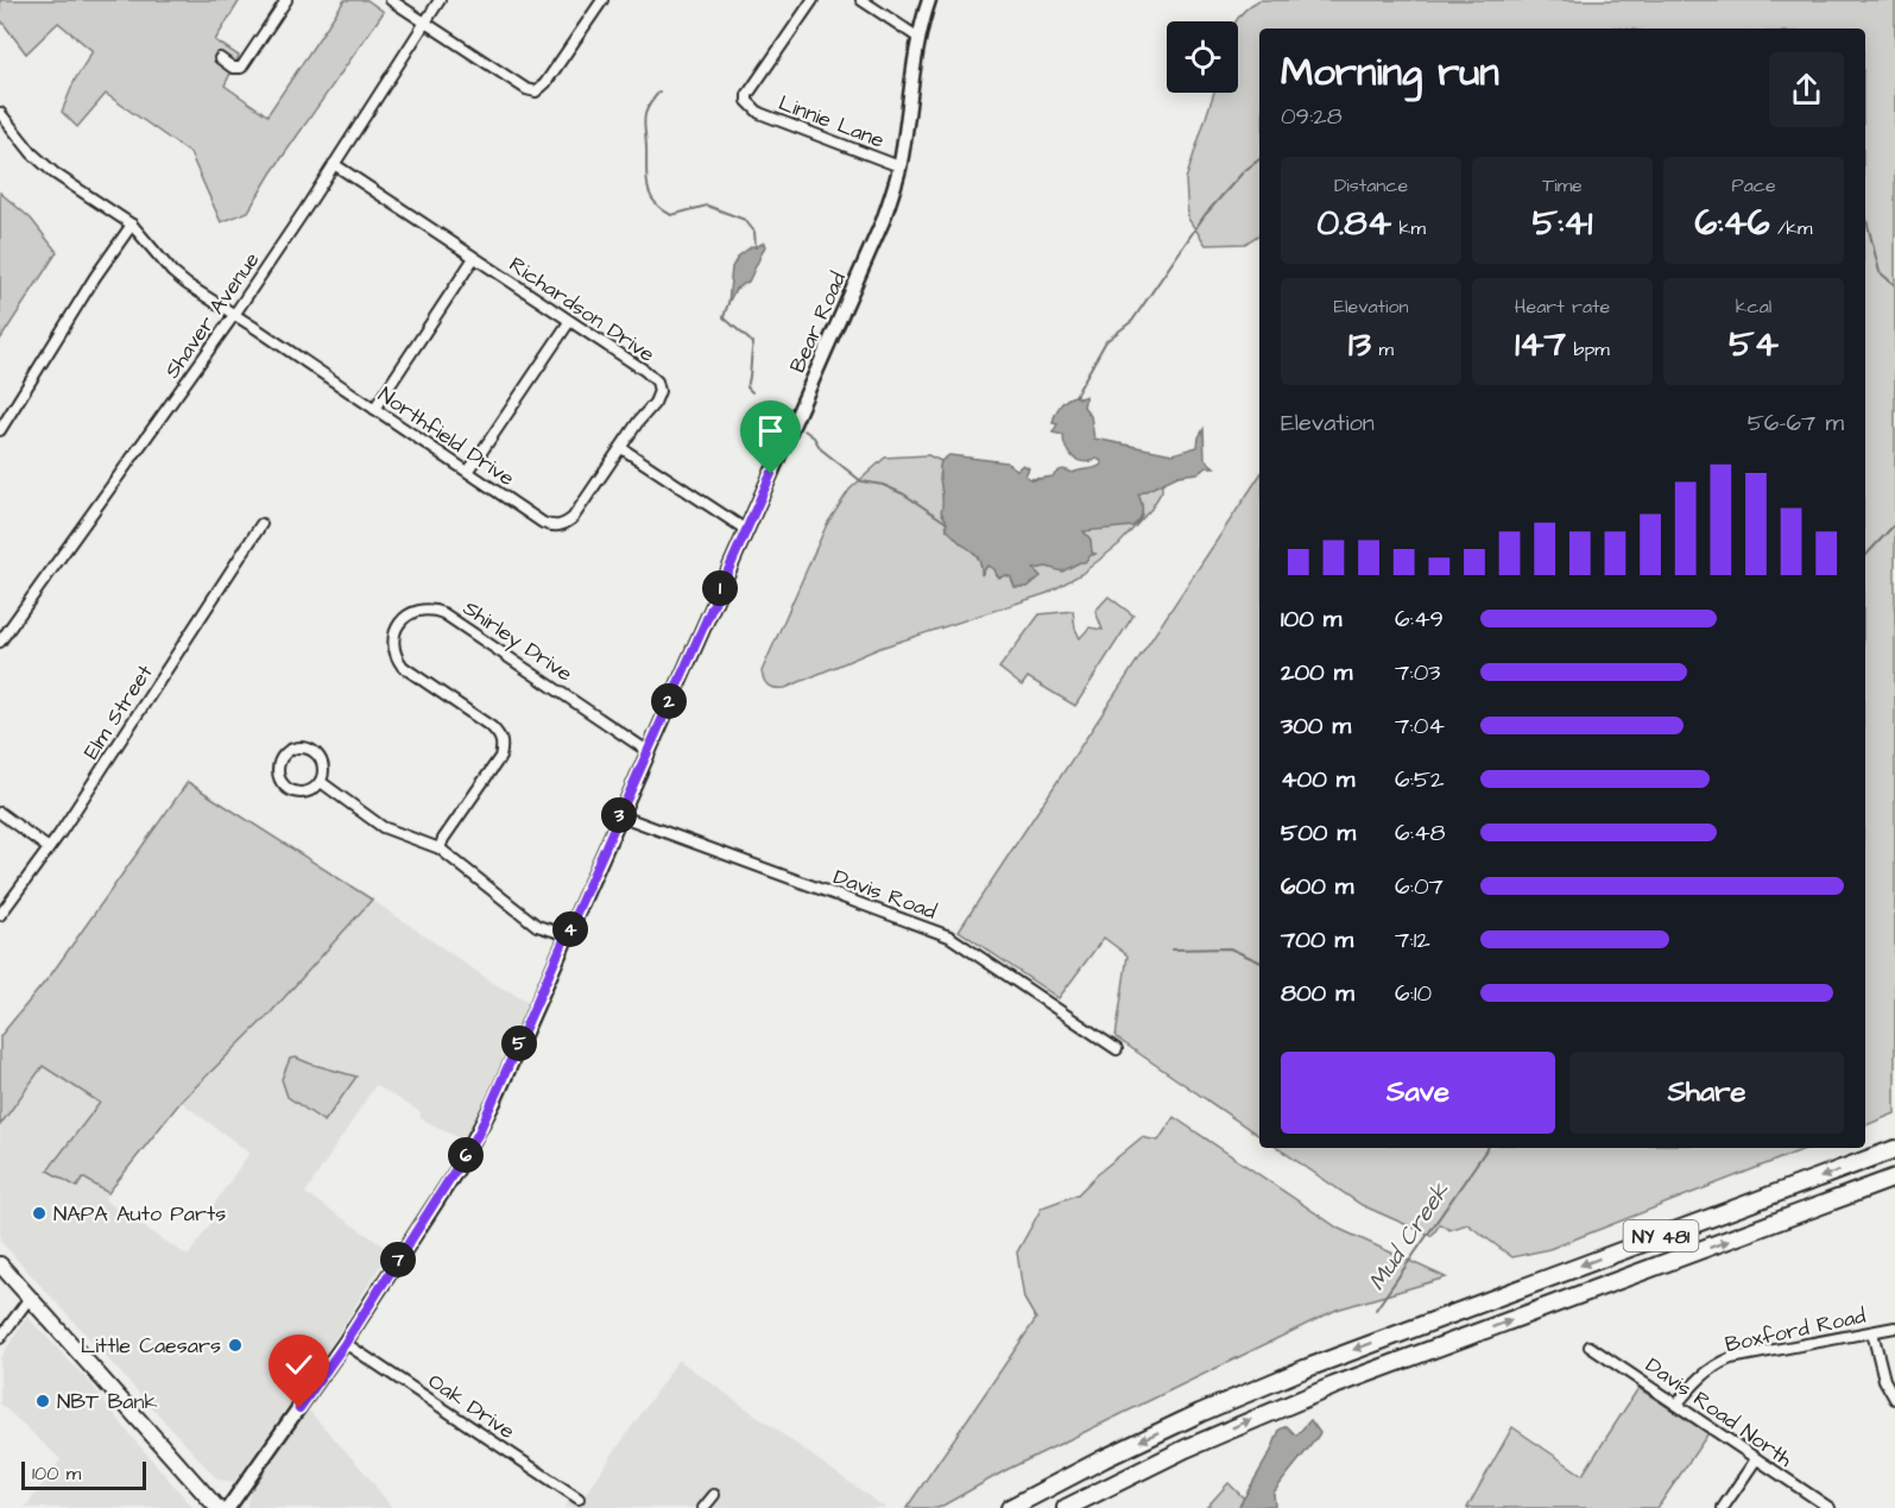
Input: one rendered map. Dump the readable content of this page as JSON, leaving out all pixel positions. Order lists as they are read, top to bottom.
{
  "streets": {
    "highway": ["NY 481"],
    "main road": ["Bear Road"],
    "street": [
      "Linnie Lane",
      "Richardson Drive",
      "Shaver Avenue",
      "Northfield Drive",
      "Shirley Drive",
      "Elm Street",
      "Davis Road",
      "Boxford Road",
      "Oak Drive",
      "Davis Road North"
    ]
  },
  "crossings": [
    ["Linnie Lane", "Bear Road"],
    ["Richardson Drive", "Shaver Avenue"],
    ["Richardson Drive", "Northfield Drive"],
    ["Shaver Avenue", "Northfield Drive"],
    ["Bear Road", "Shirley Drive"],
    ["Bear Road", "Davis Road"],
    ["Bear Road", "Oak Drive"],
    ["Boxford Road", "Davis Road North"]
  ],
  "water": ["Mud Creek"],
  "places": ["NAPA Auto Parts", "Little Caesars", "NBT Bank"],
  "scale_bar": "100 m",
  "page": {
    "heading": ["Morning run", "09:28"],
    "stats": [
      ["Distance", "0.84 km"],
      ["Time", "5:41"],
      ["Pace", "6:46 /km"],
      ["Elevation", "13 m"],
      ["Heart rate", "147 bpm"],
      ["kcal", "54"]
    ],
    "chart": ["Elevation", "56–67 m"],
    "pins": [
      "1",
      "2",
      "3",
      "4",
      "5",
      "6",
      "7"
    ],
    "list": [
      {
        "name": "100 m",
        "note": "6:49"
      },
      {
        "name": "200 m",
        "note": "7:03"
      },
      {
        "name": "300 m",
        "note": "7:04"
      },
      {
        "name": "400 m",
        "note": "6:52"
      },
      {
        "name": "500 m",
        "note": "6:48"
      },
      {
        "name": "600 m",
        "note": "6:07"
      },
      {
        "name": "700 m",
        "note": "7:12"
      },
      {
        "name": "800 m",
        "note": "6:10"
      }
    ],
    "buttons": ["Save", "Share"],
    "scale": "100 m"
  }
}
